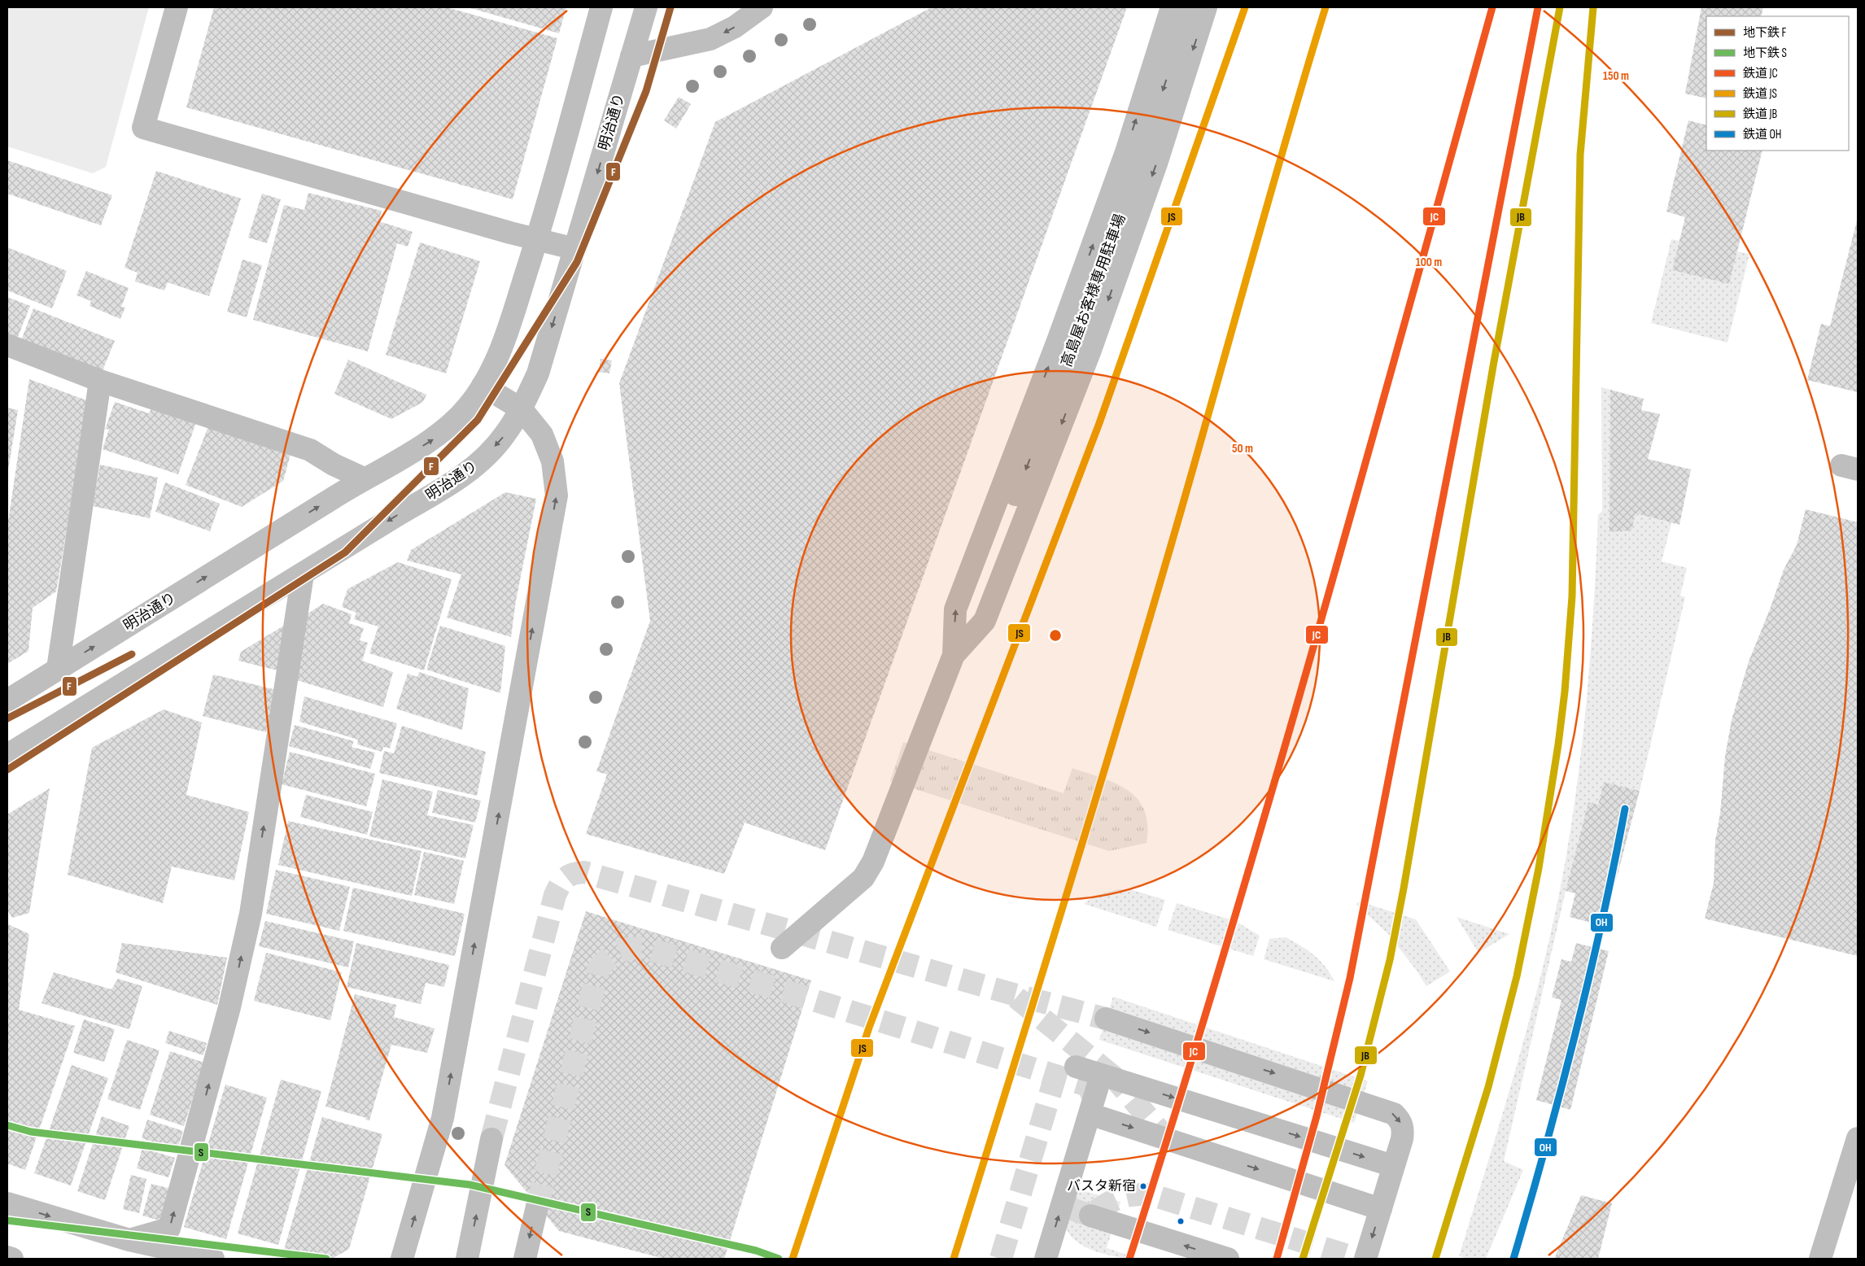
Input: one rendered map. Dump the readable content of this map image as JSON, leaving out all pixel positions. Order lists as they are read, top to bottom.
{
  "streets": {
    "main road": ["明治通り", "高島屋お客様専用駐車場"]
  },
  "places": ["バスタ新宿"],
  "lines": [
    "metro line F",
    "rail line JC",
    "rail line JS",
    "rail line JB",
    "rail line OH",
    "metro line S"
  ],
  "legend": [
    "地下鉄 F",
    "地下鉄 S",
    "鉄道 JC",
    "鉄道 JS",
    "鉄道 JB",
    "鉄道 OH"
  ],
  "rings": ["150 m", "100 m", "50 m"]
}
